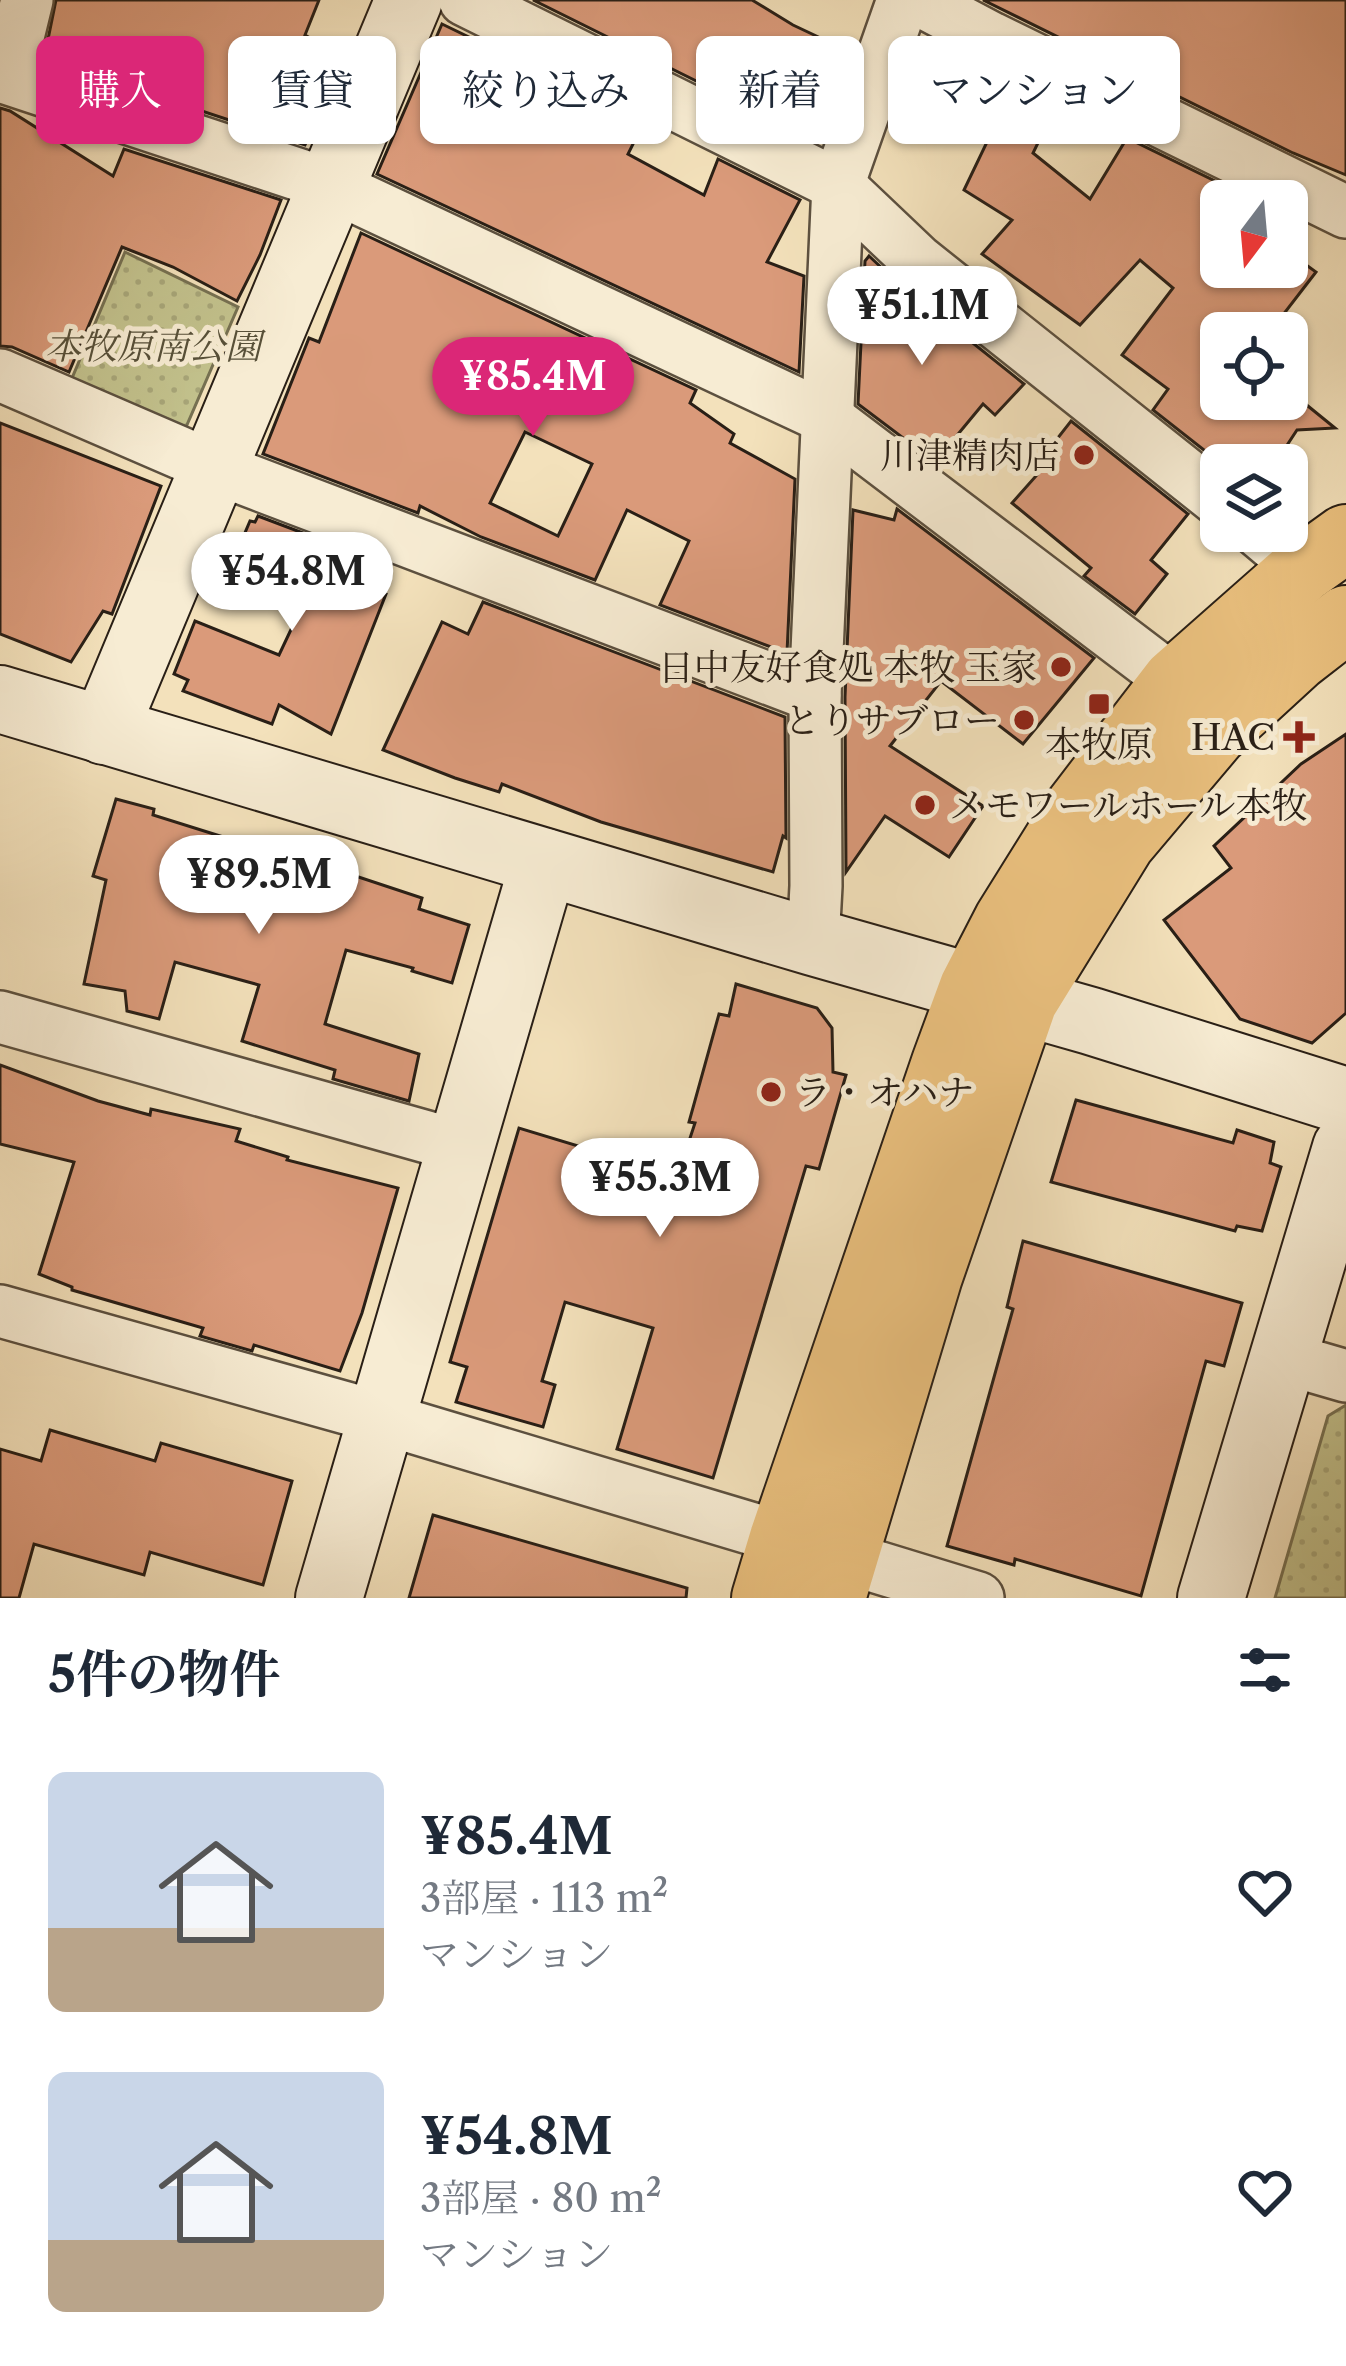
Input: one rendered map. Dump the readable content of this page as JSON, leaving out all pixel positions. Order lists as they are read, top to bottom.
{
  "parks": ["本牧原南公園"],
  "places": {
    "other": [
      "川津精肉店",
      "日中友好食処 本牧 玉家",
      "とりサブロー",
      "メモワールホール本牧",
      "ラ・オハナ"
    ],
    "transit": ["本牧原"],
    "health": ["HAC"]
  },
  "north": "bottom",
  "page": {
    "chip": [
      "購入",
      "賃貸",
      "絞り込み",
      "新着",
      "マンション"
    ],
    "price": [
      "¥51.1M",
      "¥85.4M",
      "¥54.8M",
      "¥89.5M",
      "¥55.3M"
    ],
    "heading": "5件の物件",
    "list": [
      {
        "name": "¥85.4M",
        "note": "3部屋 · 113 m² · マンション"
      },
      {
        "name": "¥54.8M",
        "note": "3部屋 · 80 m² · マンション"
      }
    ]
  }
}
